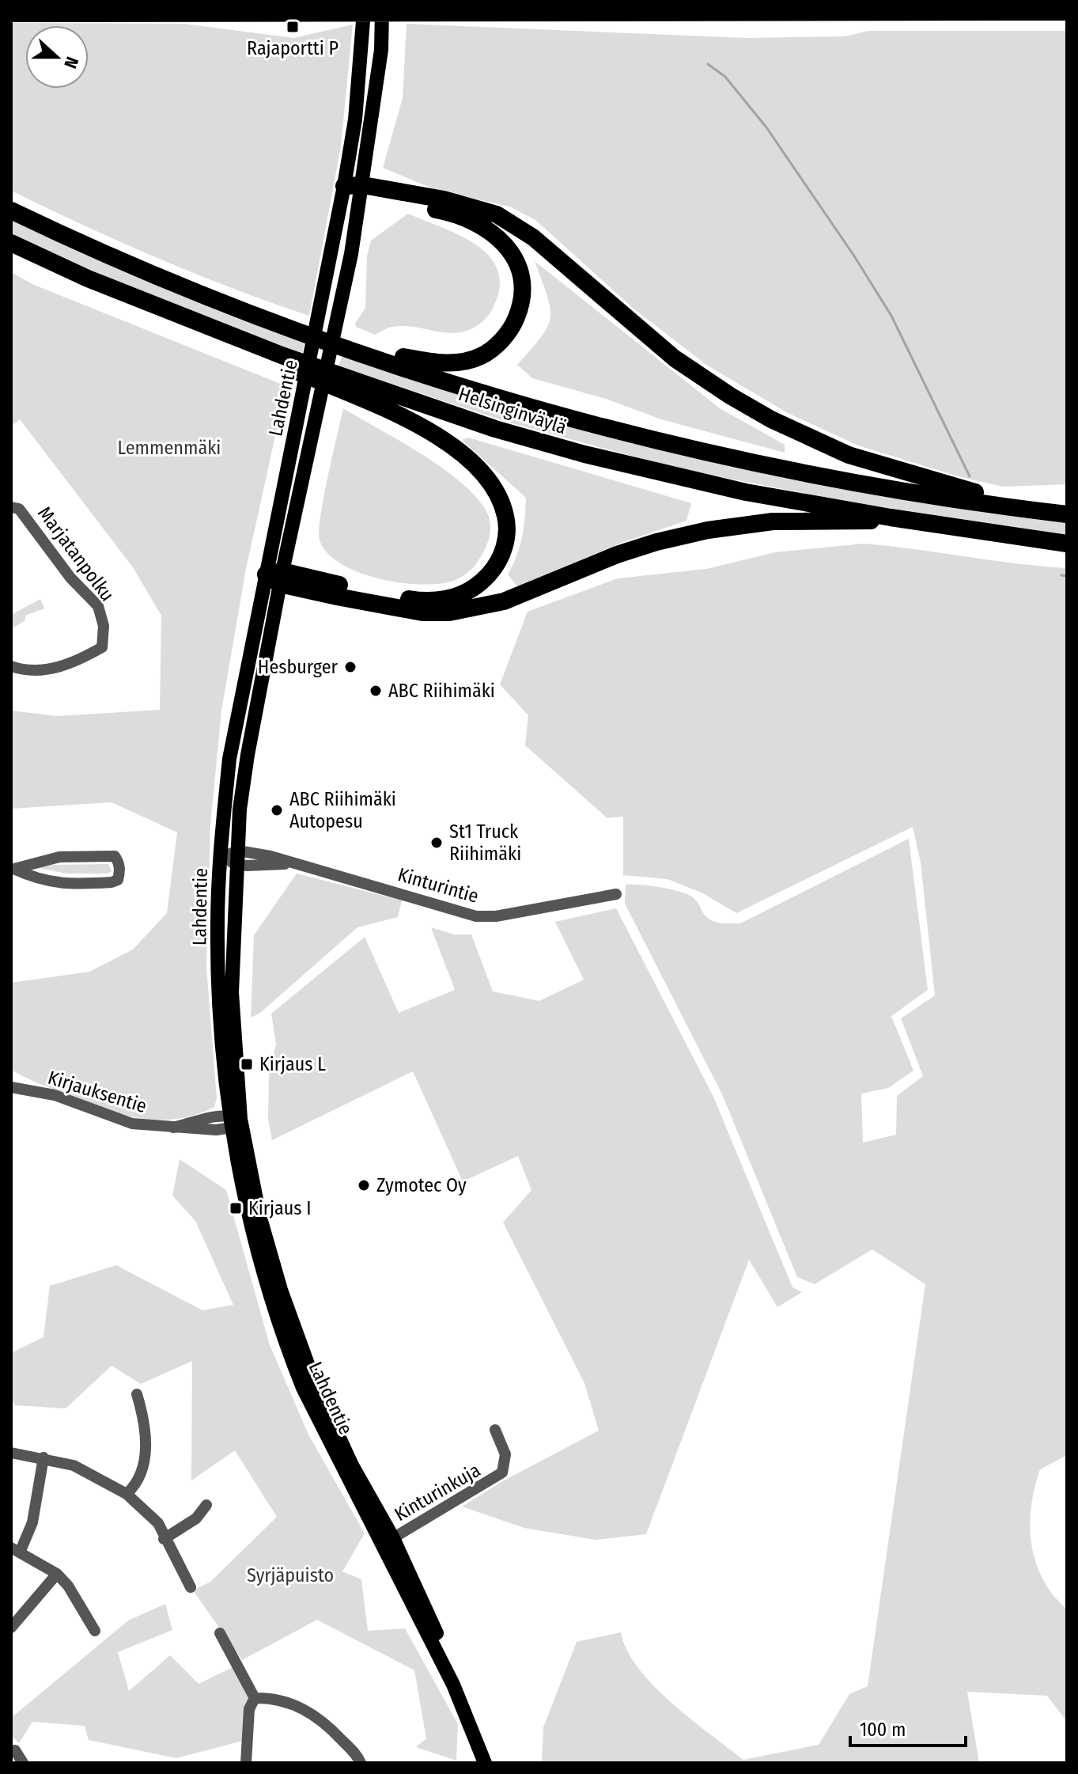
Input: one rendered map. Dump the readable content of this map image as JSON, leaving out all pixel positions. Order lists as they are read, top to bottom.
{
  "streets": {
    "highway": ["Helsinginväylä"],
    "main road": ["Lahdentie"],
    "street": [
      "Marjatanpolku",
      "Kinturintie",
      "Kirjauksentie",
      "Kinturinkuja"
    ]
  },
  "crossings": [
    ["Lahdentie", "Kinturintie"],
    ["Lahdentie", "Kirjauksentie"],
    ["Lahdentie", "Kinturinkuja"]
  ],
  "parks": ["Lemmenmäki", "Syrjäpuisto"],
  "places": {
    "transit": ["Rajaportti P", "Kirjaus L", "Kirjaus I"],
    "other": [
      "Hesburger",
      "ABC Riihimäki",
      "ABC Riihimäki Autopesu",
      "St1 Truck Riihimäki",
      "Zymotec Oy"
    ]
  },
  "scale_bar": "100 m",
  "north": "right"
}
